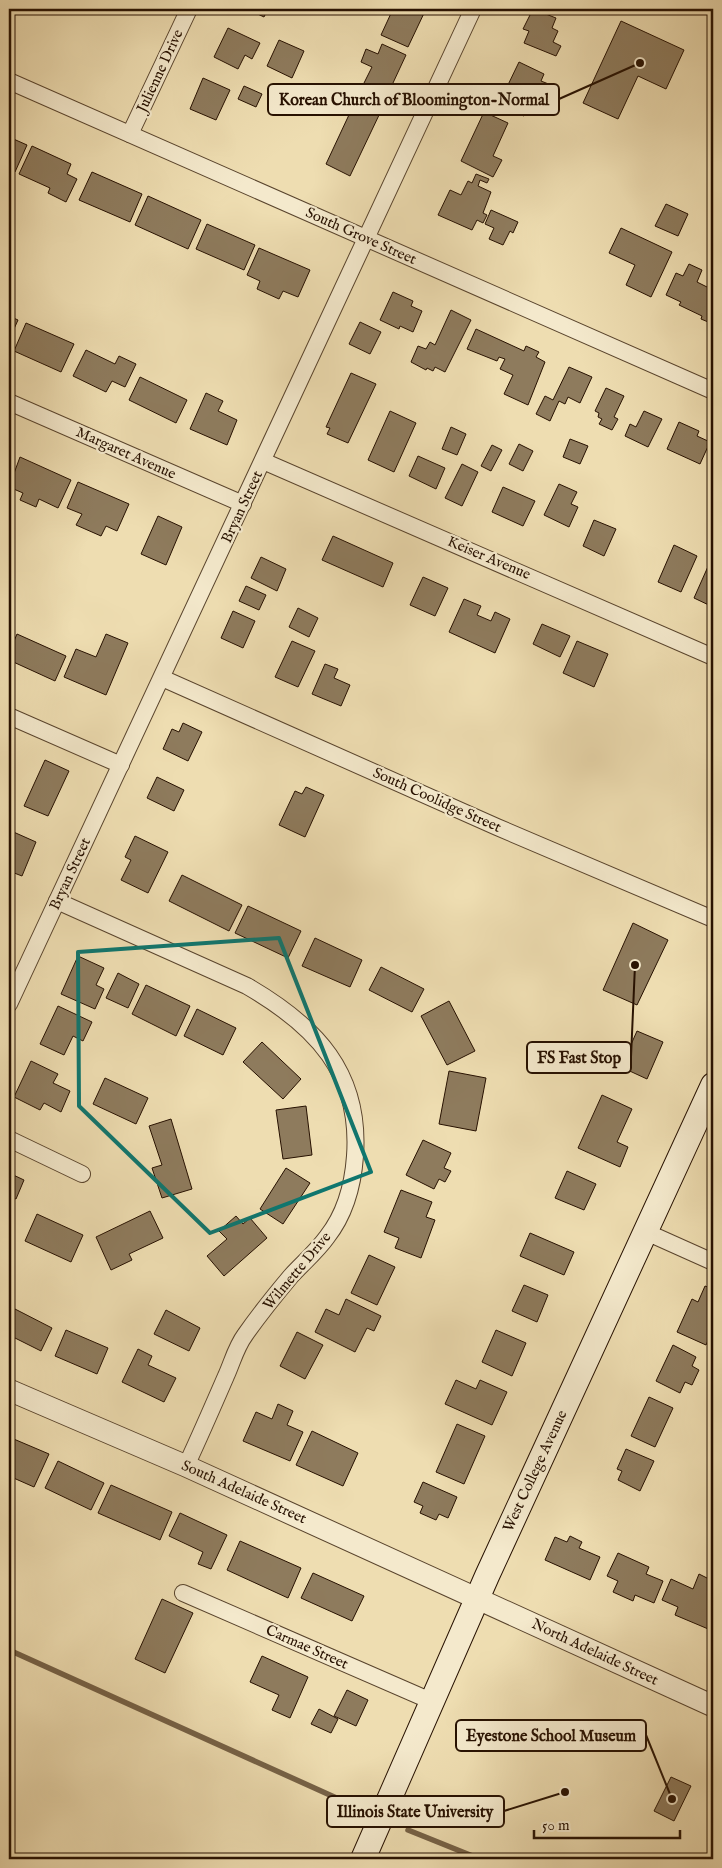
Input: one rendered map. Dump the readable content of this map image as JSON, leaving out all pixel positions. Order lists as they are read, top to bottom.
{
  "streets": {
    "main road": ["West College Avenue"],
    "street": [
      "Julienne Drive",
      "South Grove Street",
      "Margaret Avenue",
      "Bryan Street",
      "Keiser Avenue",
      "South Coolidge Street",
      "Wilmette Drive",
      "South Adelaide Street",
      "Carmae Street",
      "North Adelaide Street"
    ]
  },
  "crossings": [
    ["Julienne Drive", "South Grove Street"],
    ["South Grove Street", "Bryan Street"],
    ["Margaret Avenue", "Bryan Street"],
    ["Bryan Street", "Keiser Avenue"],
    ["Bryan Street", "South Coolidge Street"],
    ["Bryan Street", "Wilmette Drive"],
    ["Wilmette Drive", "South Adelaide Street"],
    ["West College Avenue", "South Adelaide Street"],
    ["West College Avenue", "Carmae Street"],
    ["West College Avenue", "North Adelaide Street"],
    ["South Adelaide Street", "North Adelaide Street"]
  ],
  "places": [
    "Korean Church of Bloomington-Normal",
    "FS Fast Stop",
    "Illinois State University",
    "Eyestone School Museum"
  ],
  "scale_bar": "50 m"
}
